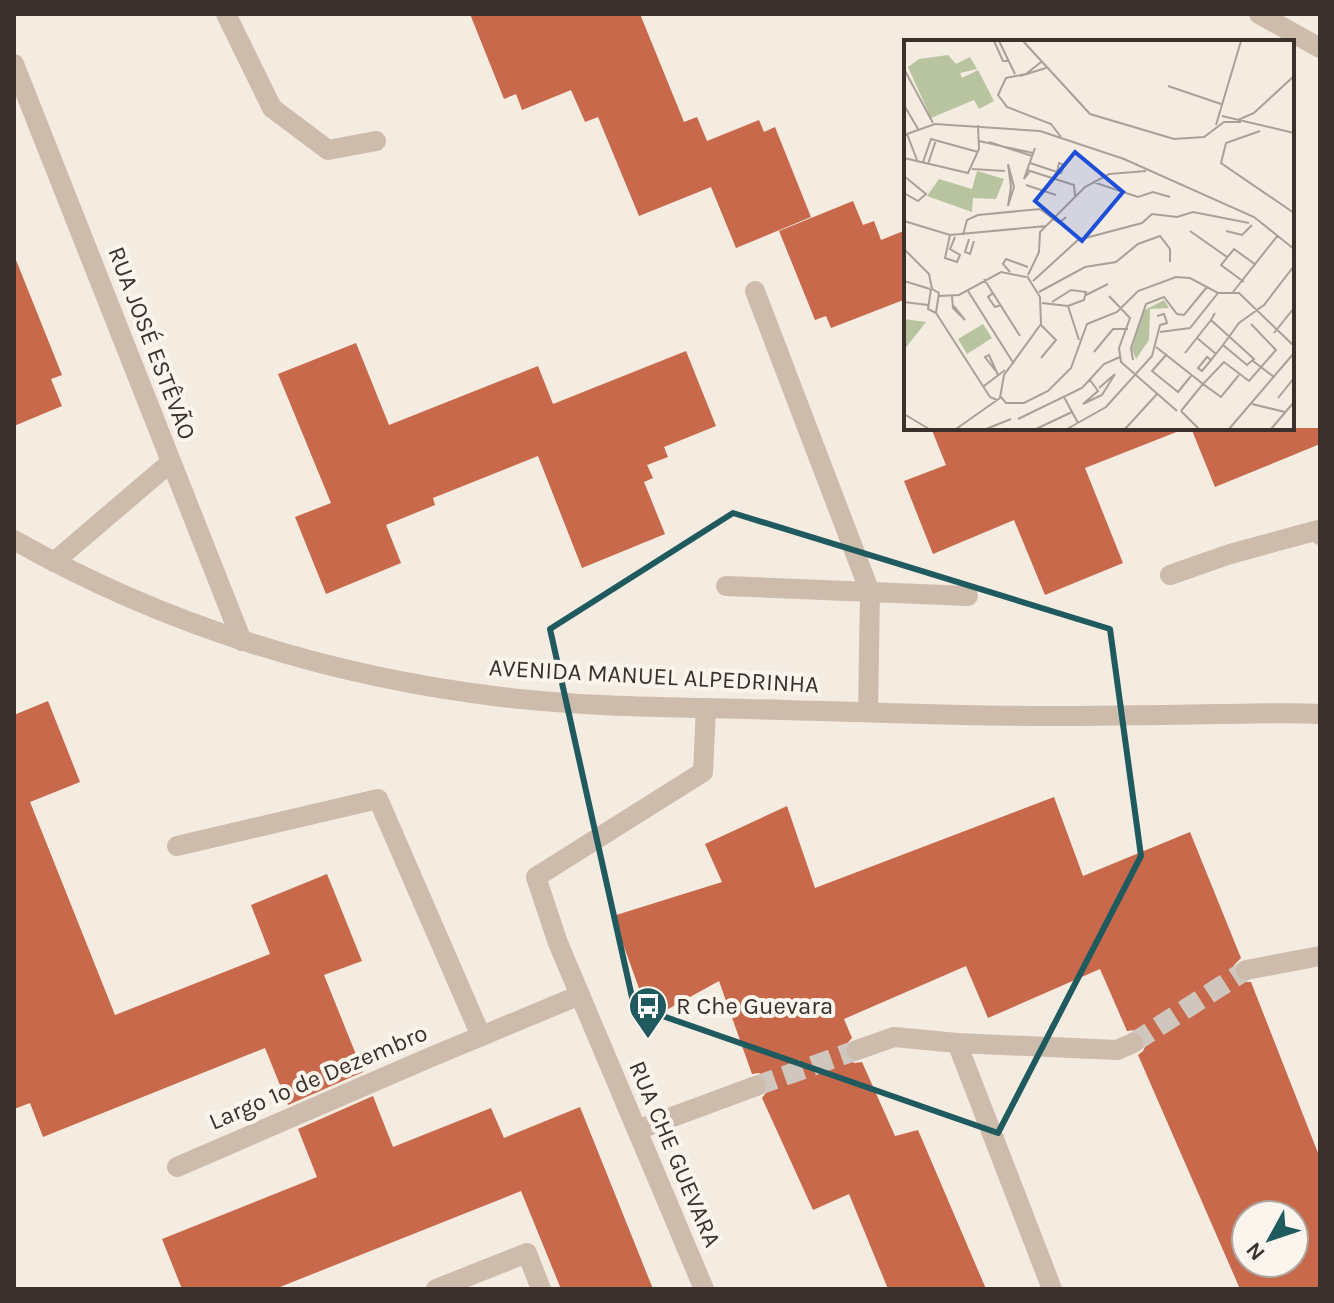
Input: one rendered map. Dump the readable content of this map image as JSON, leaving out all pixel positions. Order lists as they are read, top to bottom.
{
  "streets": {
    "street": [
      "RUA JOSÉ ESTÊVÃO",
      "AVENIDA MANUEL ALPEDRINHA",
      "Largo 1º de Dezembro",
      "RUA CHE GUEVARA"
    ]
  },
  "crossings": [
    ["RUA JOSÉ ESTÊVÃO", "AVENIDA MANUEL ALPEDRINHA"],
    ["Largo 1º de Dezembro", "RUA CHE GUEVARA"]
  ],
  "places": {
    "bus stop": ["R Che Guevara"]
  },
  "north": "bottom left"
}
